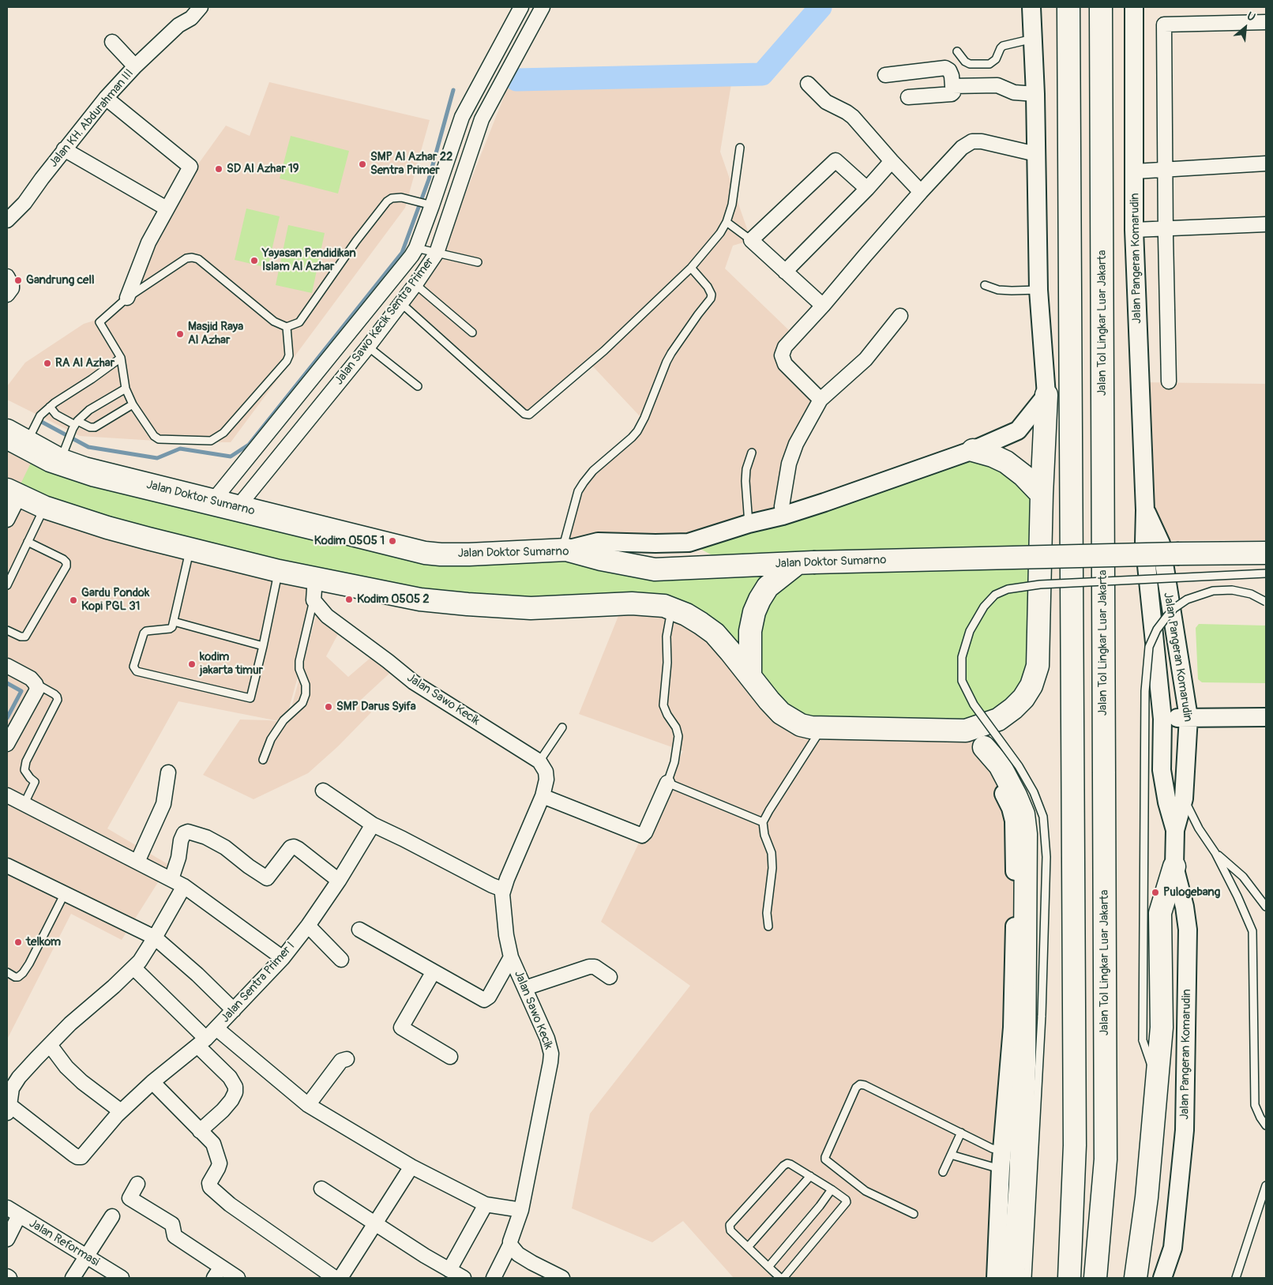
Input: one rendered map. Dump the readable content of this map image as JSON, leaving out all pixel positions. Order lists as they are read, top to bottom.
{
  "streets": {
    "main road": ["Jalan Tol Lingkar Luar Jakarta", "Jalan Doktor Sumarno"],
    "street": [
      "Jalan KH. Abdurahman III",
      "Jalan Pangeran Komarudin",
      "Jalan Sawo Kecik Sentra Primer",
      "Jalan Sawo Kecik",
      "Jalan Sentra Primer I",
      "Jalan Reformasi"
    ]
  },
  "crossings": [
    ["Jalan Sawo Kecik Sentra Primer", "Jalan Doktor Sumarno"]
  ],
  "places": [
    "SMP Al Azhar 22 Sentra Primer",
    "SD Al Azhar 19",
    "Yayasan Pendidikan Islam Al Azhar",
    "Gandrung cell",
    "Masjid Raya Al Azhar",
    "RA Al Azhar",
    "Kodim 0505 1",
    "Kodim 0505 2",
    "Gardu Pondok Kopi PGL 31",
    "kodim jakarta timur",
    "SMP Darus Syifa",
    "Pulogebang",
    "telkom"
  ],
  "north": "top right"
}
